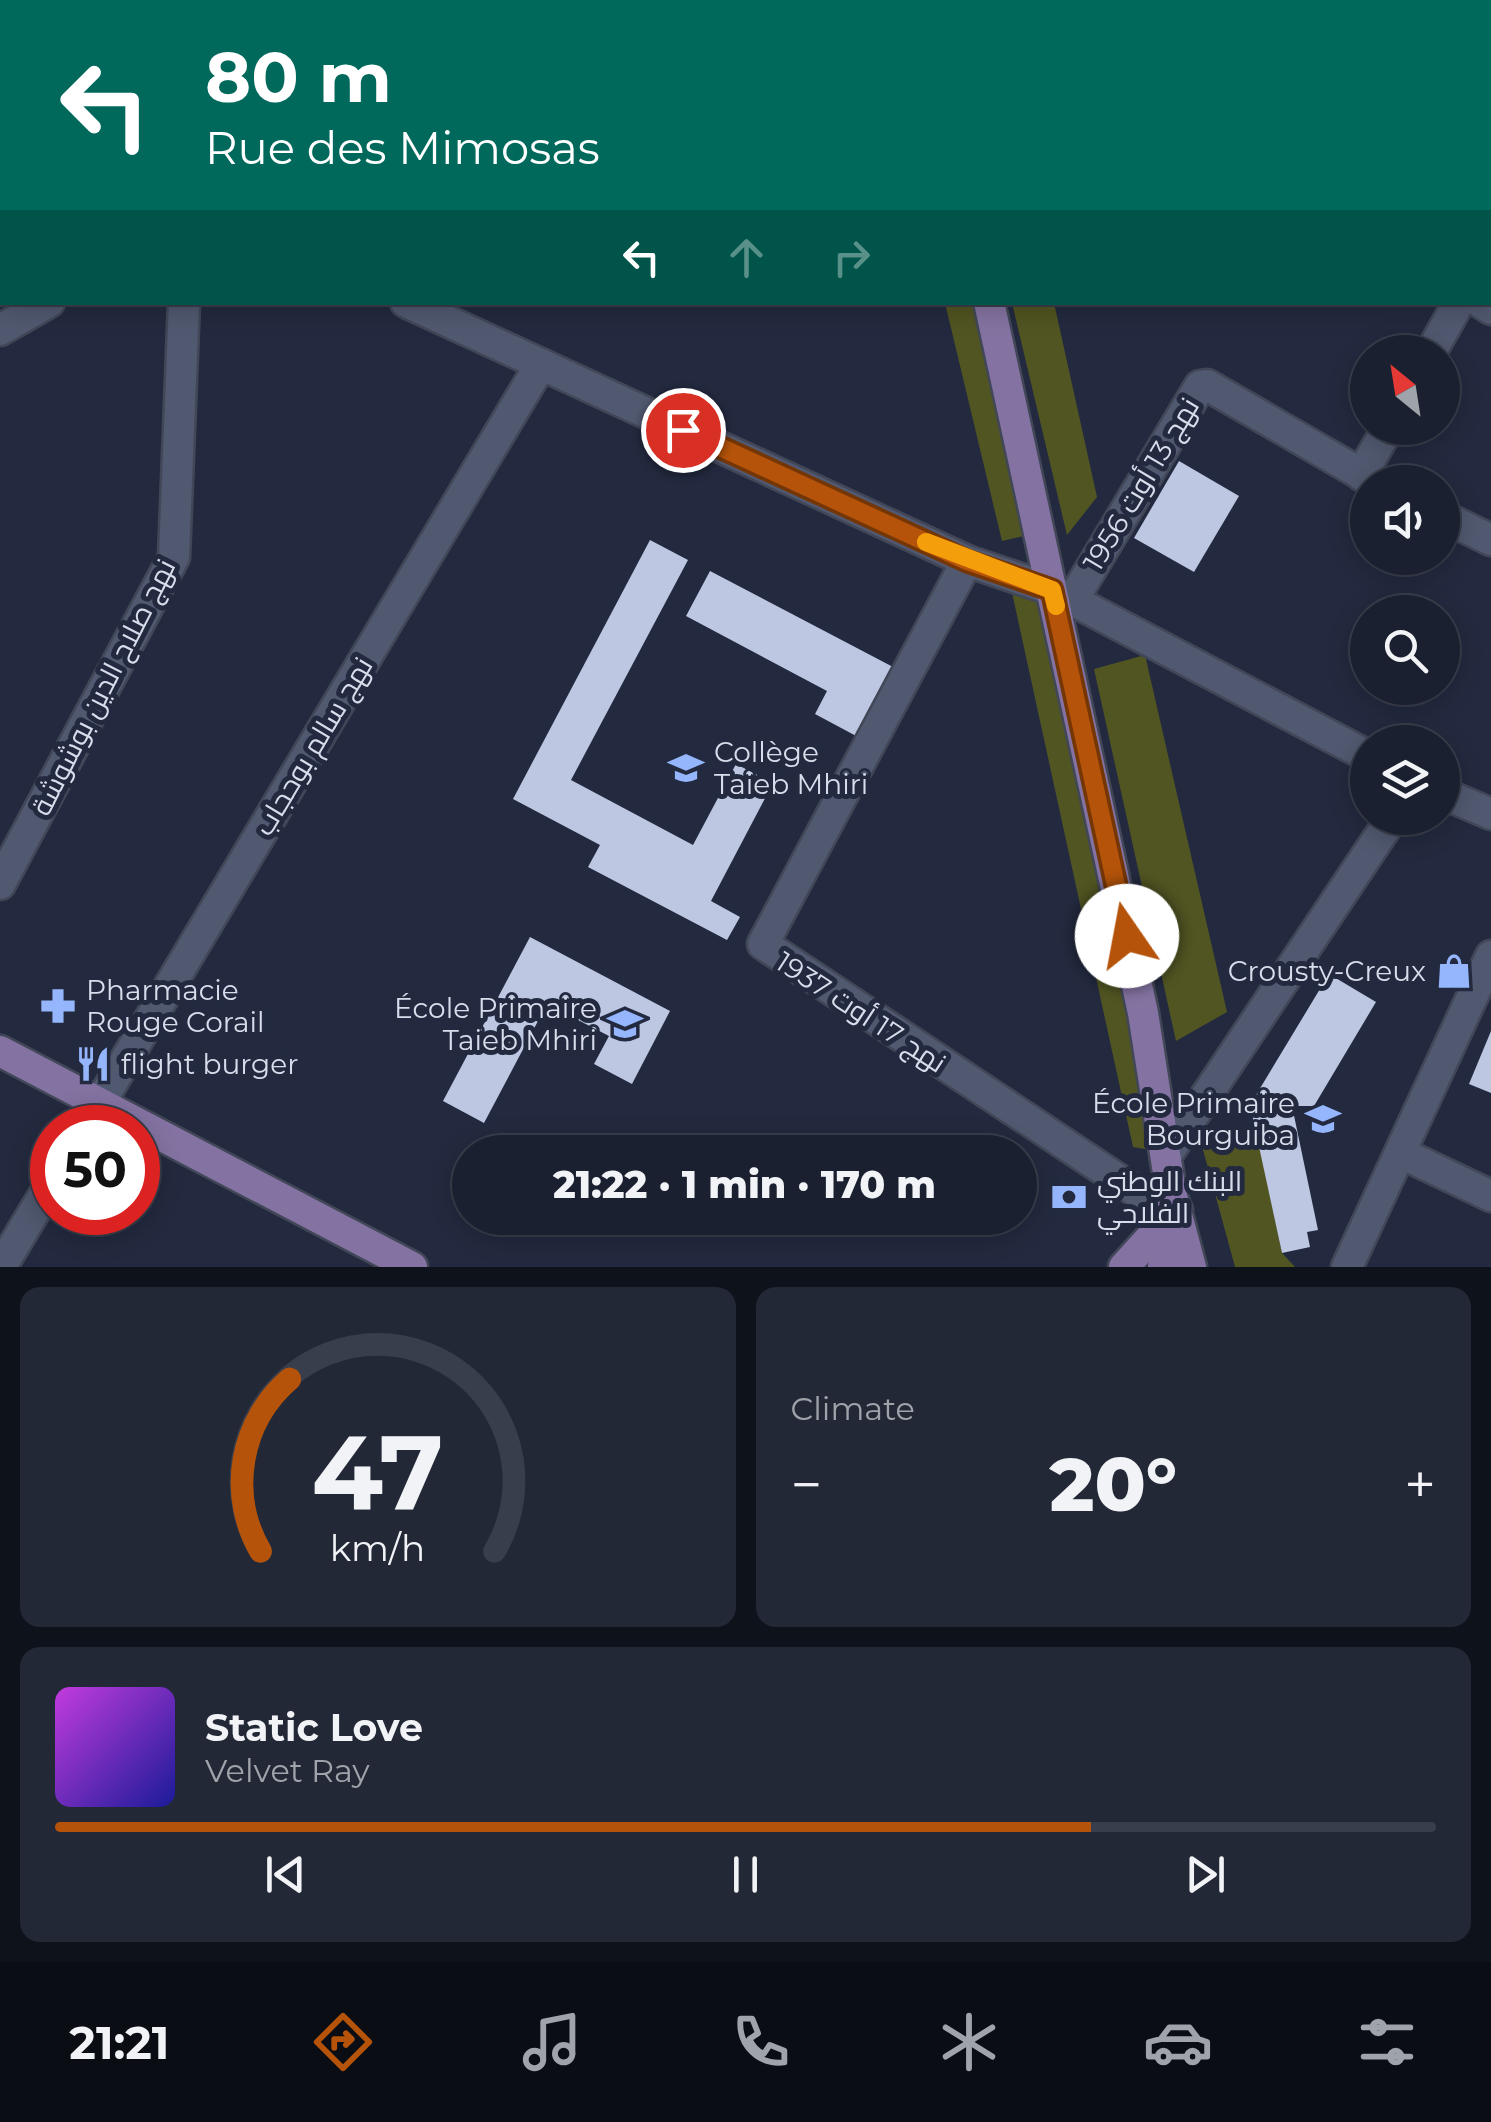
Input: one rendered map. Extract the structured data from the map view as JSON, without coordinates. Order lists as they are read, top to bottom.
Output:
{
  "streets": {
    "street": [
      "نهج 13 أوت 1956",
      "نهج صلاح الدين بوشوشة",
      "نهج سالم بوحجاب",
      "نهج 17 أوت 1937"
    ]
  },
  "places": {
    "school or university": ["Collège Taieb Mhiri", "École Primaire Taieb Mhiri", "École Primaire Bourguiba"],
    "shop": ["Crousty-Creux"],
    "pharmacy": ["Pharmacie Rouge Corail"],
    "restaurant": ["flight burger"],
    "bank": ["البنك الوطني الفلاحي"]
  },
  "north": "top left",
  "page": {
    "turn": ["80 m", "Rue des Mimosas"],
    "limit": "50",
    "trip": "21:22 · 1 min · 170 m",
    "tile": "Climate",
    "heat": ["−", "20°", "+"],
    "song": ["Static Love", "Velvet Ray"],
    "tabs": "21:21",
    "gauge": ["47", "km/h"]
  }
}
